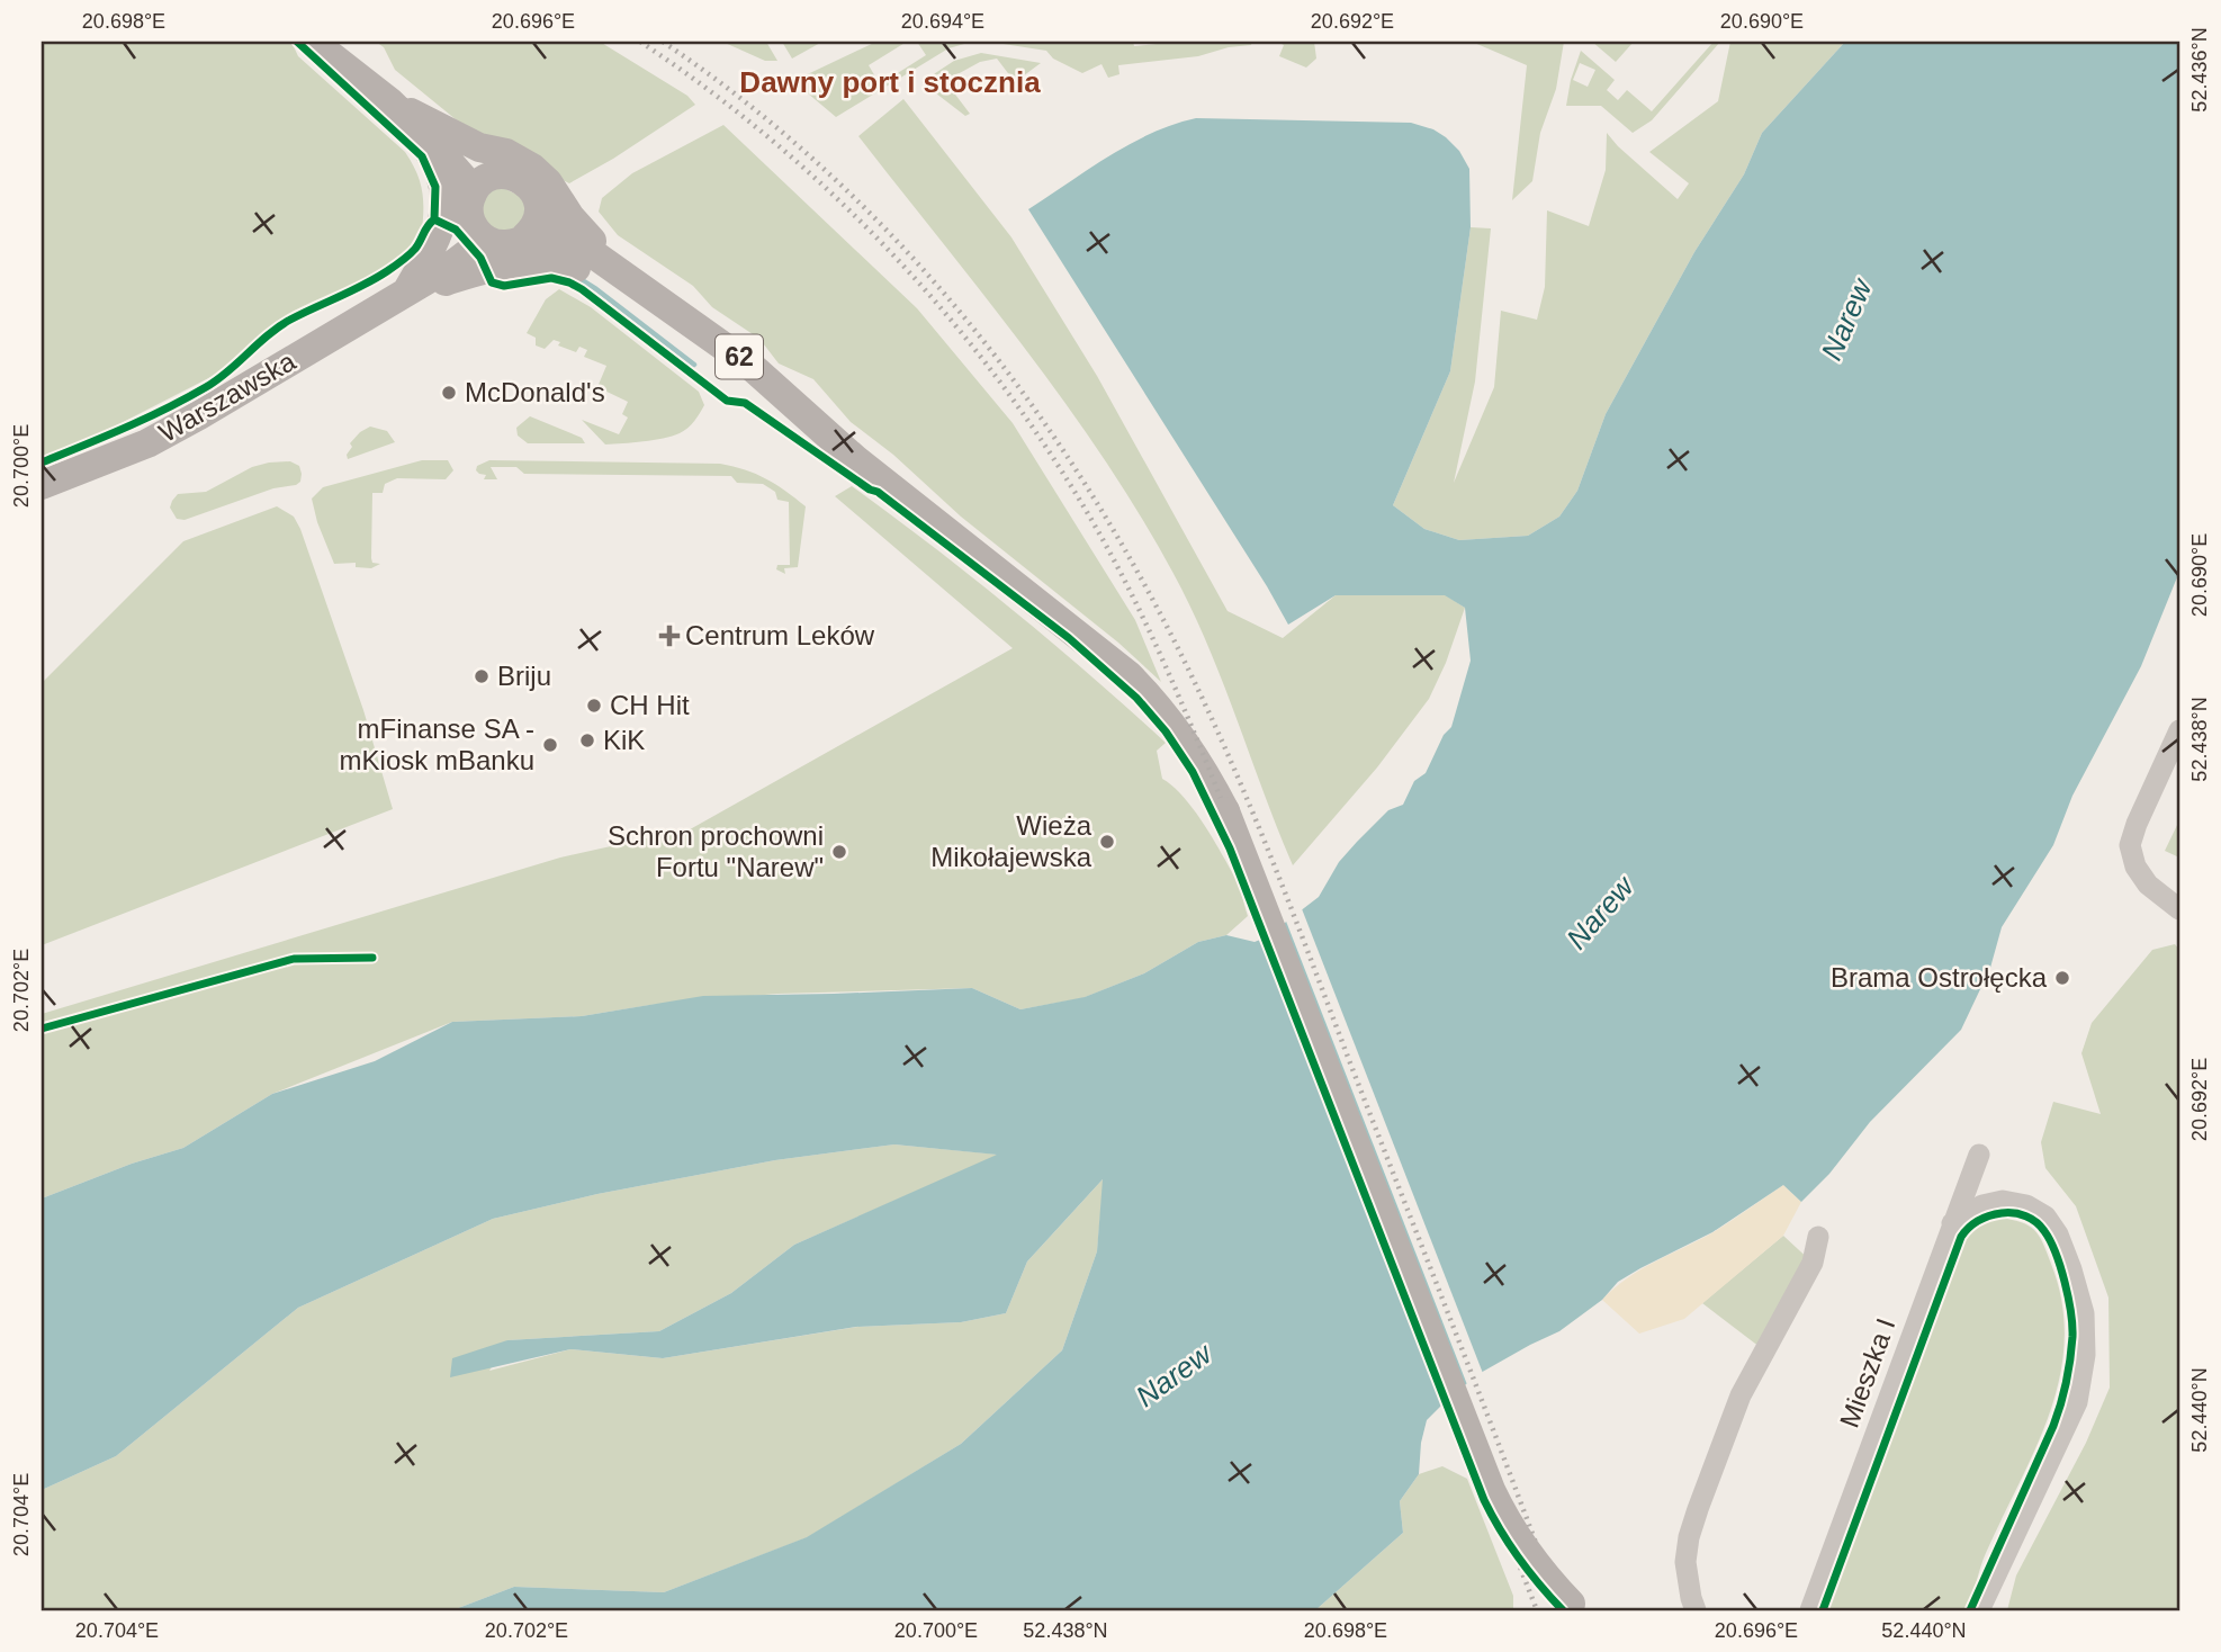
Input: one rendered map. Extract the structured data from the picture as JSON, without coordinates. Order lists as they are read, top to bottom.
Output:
{
  "streets": {
    "main road": ["62", "Warszawska"],
    "street": ["Mieszka I"]
  },
  "crossings": [
    ["62", "Warszawska"]
  ],
  "districts": ["Dawny port i stocznia"],
  "water": ["Narew"],
  "places": {
    "other": [
      "McDonald's",
      "Briju",
      "CH Hit",
      "KiK",
      "mFinanse SA - mKiosk mBanku",
      "Wieża Mikołajewska",
      "Schron prochowni Fortu \"Narew\"",
      "Brama Ostrołęcka"
    ],
    "health": ["Centrum Leków"]
  },
  "coordinates": [
    "20.698°E",
    "20.696°E",
    "20.694°E",
    "20.692°E",
    "20.690°E",
    "52.436°N",
    "20.700°E",
    "52.438°N",
    "20.702°E",
    "52.440°N",
    "20.704°E"
  ]
}
